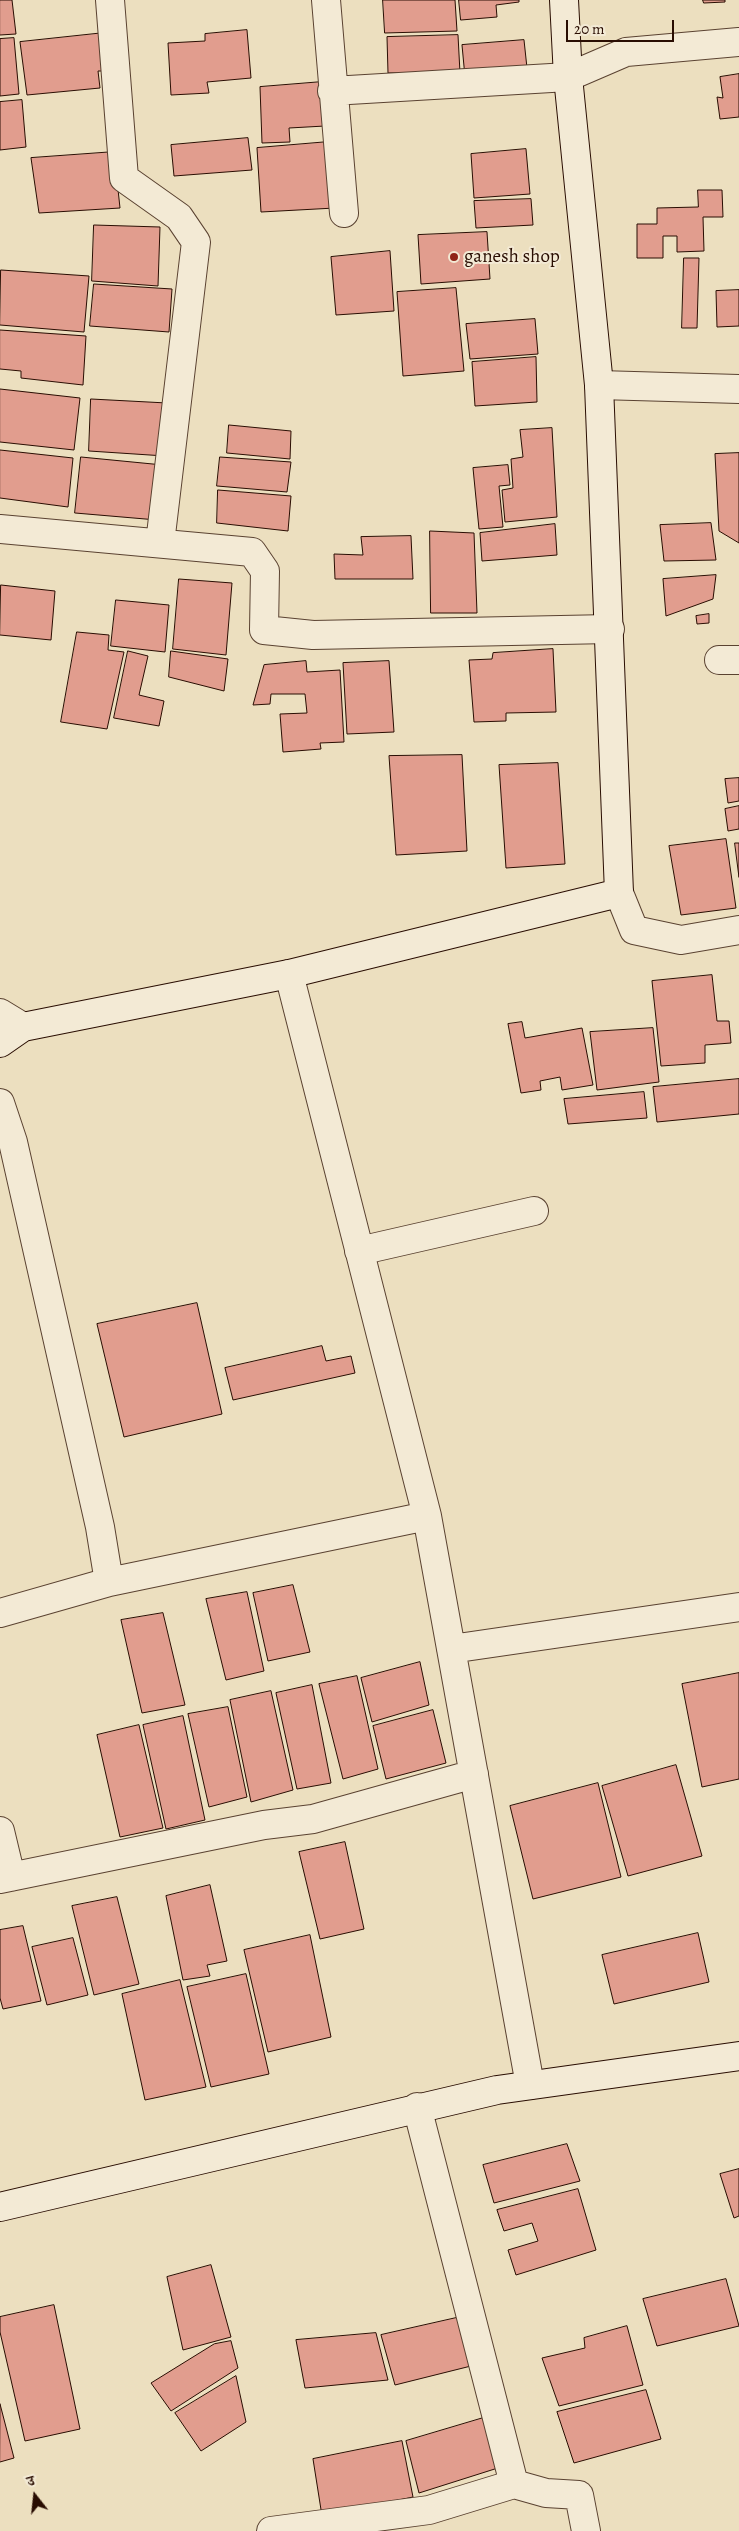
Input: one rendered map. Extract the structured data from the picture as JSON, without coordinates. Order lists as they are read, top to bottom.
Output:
{
  "places": ["ganesh shop"],
  "scale_bar": "20 m",
  "north": "top"
}
